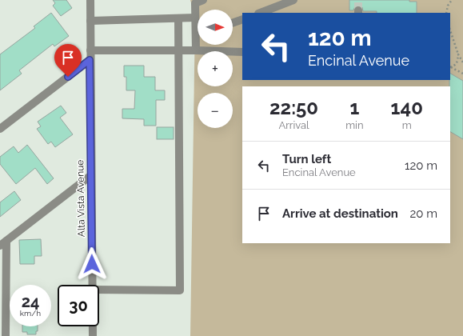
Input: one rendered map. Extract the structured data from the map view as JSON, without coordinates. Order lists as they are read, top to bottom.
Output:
{
  "streets": {
    "street": ["Alta Vista Avenue"]
  },
  "north": "right",
  "page": {
    "map_buttons": ["+", "−"],
    "turn": ["120 m", "Encinal Avenue"],
    "eta": [
      "22:50",
      "Arrival",
      "1",
      "min",
      "140",
      "m"
    ],
    "list": [
      {
        "name": "Turn left",
        "note": "Encinal Avenue",
        "value": "120 m"
      },
      {
        "name": "Arrive at destination",
        "value": "20 m"
      }
    ],
    "speed": "24 km/h",
    "limit": "30"
  }
}
